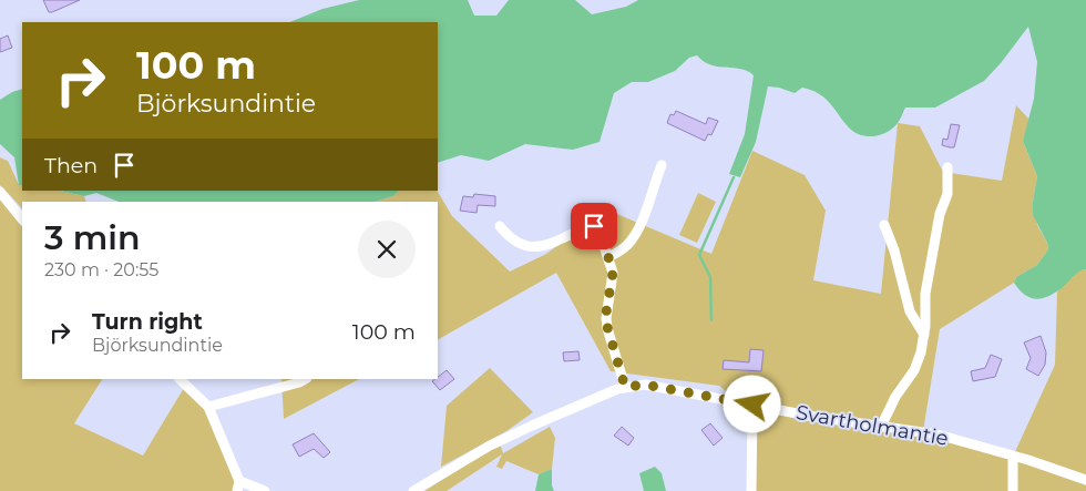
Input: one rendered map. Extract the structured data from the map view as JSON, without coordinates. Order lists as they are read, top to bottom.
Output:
{
  "streets": {
    "street": ["Svartholmantie"]
  },
  "page": {
    "turn": ["100 m", "Björksundintie"],
    "then": "Then",
    "heading": ["3 min", "230 m · 20:55"],
    "list": [
      {
        "name": "Turn right",
        "note": "Björksundintie",
        "value": "100 m"
      }
    ]
  }
}
